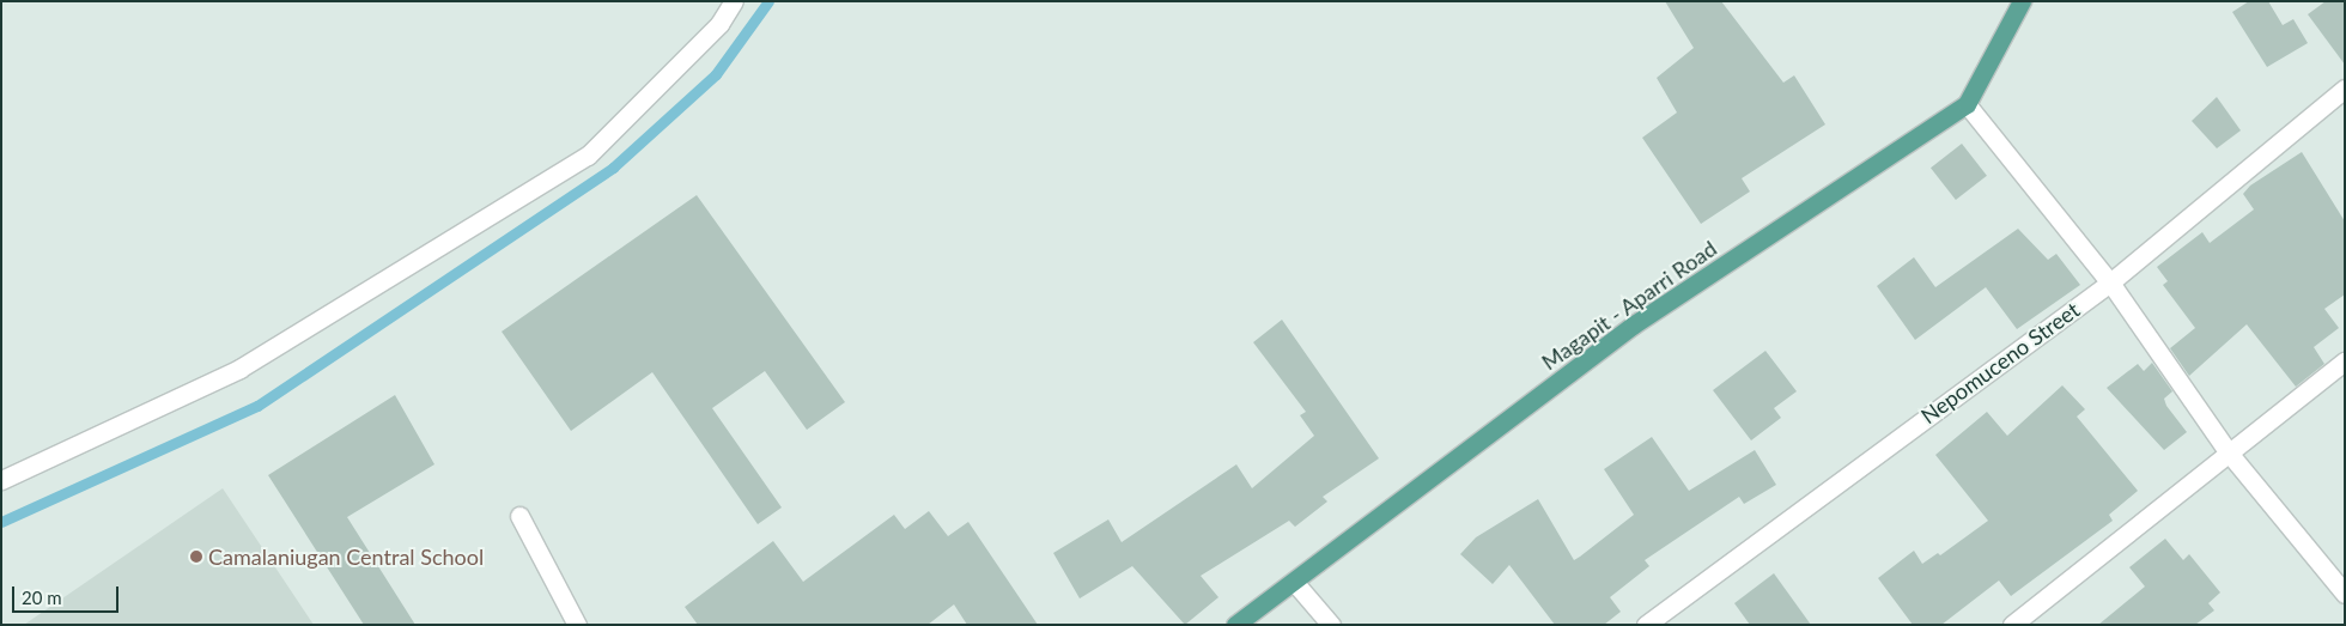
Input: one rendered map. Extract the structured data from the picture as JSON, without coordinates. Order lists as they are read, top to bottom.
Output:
{
  "streets": {
    "main road": ["Magapit - Aparri Road"],
    "street": ["Nepomuceno Street"]
  },
  "places": ["Camalaniugan Central School"],
  "scale_bar": "20 m"
}
